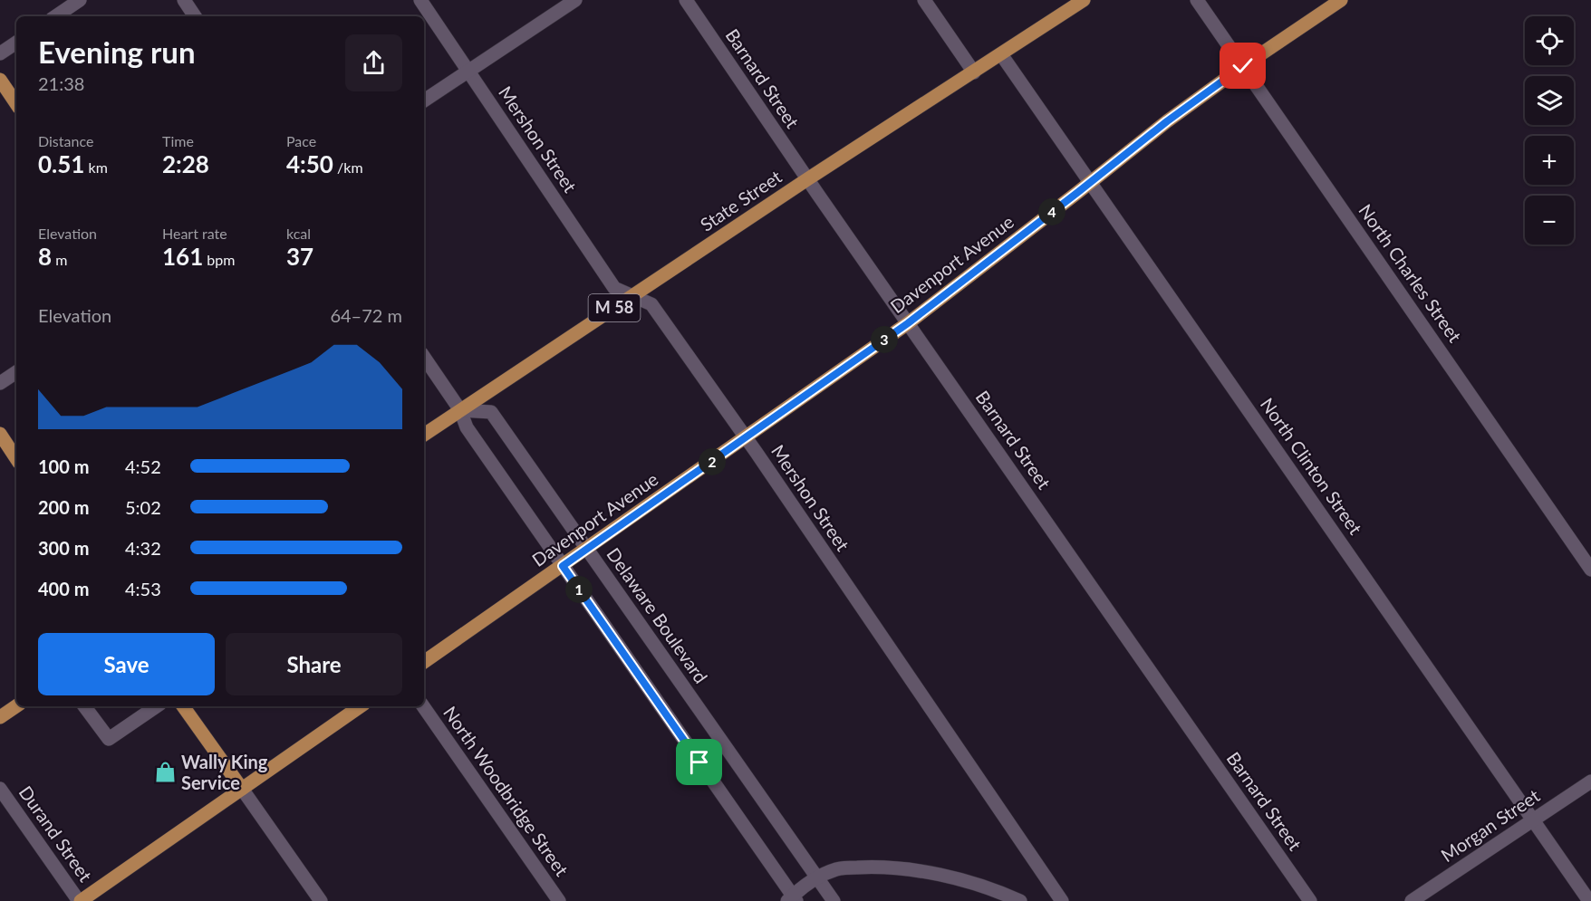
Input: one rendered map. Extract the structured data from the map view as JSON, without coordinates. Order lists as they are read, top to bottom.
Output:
{
  "streets": {
    "main road": ["State Street", "Davenport Avenue", "M 58"],
    "street": [
      "Barnard Street",
      "Mershon Street",
      "North Charles Street",
      "North Clinton Street",
      "Delaware Boulevard",
      "North Woodbridge Street",
      "Morgan Street",
      "Durand Street"
    ]
  },
  "crossings": [
    ["Barnard Street", "State Street"],
    ["Barnard Street", "Davenport Avenue"],
    ["Mershon Street", "State Street"],
    ["Mershon Street", "Davenport Avenue"],
    ["State Street", "North Clinton Street"],
    ["State Street", "Delaware Boulevard"],
    ["Davenport Avenue", "North Charles Street"],
    ["Davenport Avenue", "North Clinton Street"],
    ["Davenport Avenue", "Delaware Boulevard"],
    ["North Clinton Street", "Morgan Street"]
  ],
  "places": {
    "shop": ["Wally King Service"]
  },
  "page": {
    "map_buttons": ["+", "−"],
    "heading": ["Evening run", "21:38"],
    "stats": [
      ["Distance", "0.51 km"],
      ["Time", "2:28"],
      ["Pace", "4:50 /km"],
      ["Elevation", "8 m"],
      ["Heart rate", "161 bpm"],
      ["kcal", "37"]
    ],
    "pins": [
      "4",
      "3",
      "2",
      "1"
    ],
    "chart": ["Elevation", "64–72 m"],
    "list": [
      {
        "name": "100 m",
        "note": "4:52"
      },
      {
        "name": "200 m",
        "note": "5:02"
      },
      {
        "name": "300 m",
        "note": "4:32"
      },
      {
        "name": "400 m",
        "note": "4:53"
      }
    ],
    "buttons": ["Save", "Share"]
  }
}
